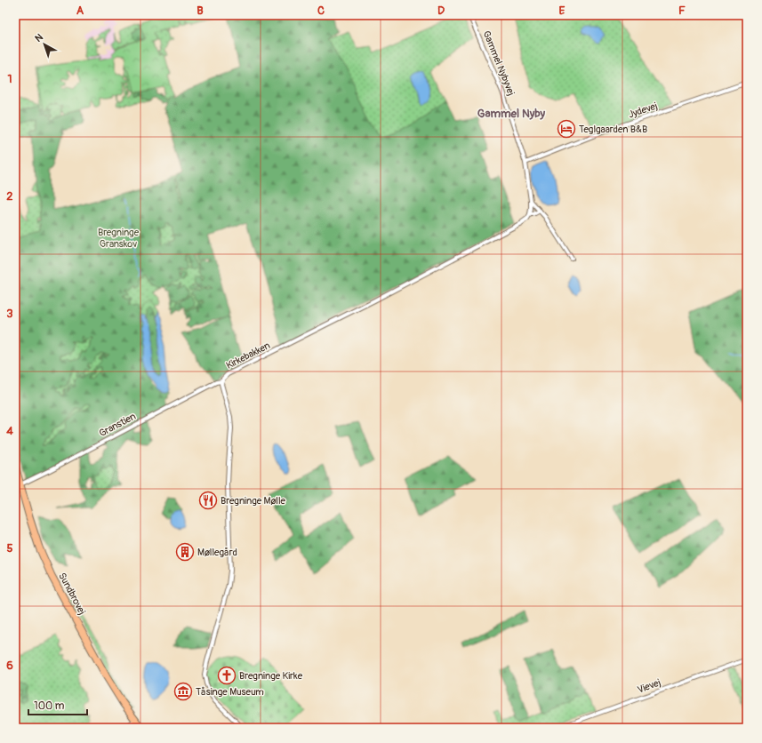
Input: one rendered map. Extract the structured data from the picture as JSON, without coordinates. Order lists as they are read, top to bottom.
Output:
{
  "streets": {
    "main road": ["Sundbrovej"],
    "street": [
      "Gammel Nybyvej",
      "Jydevej",
      "Kirkebakken",
      "Granstien",
      "Vievej"
    ]
  },
  "crossings": [
    ["Gammel Nybyvej", "Jydevej"],
    ["Gammel Nybyvej", "Kirkebakken"],
    ["Kirkebakken", "Granstien"],
    ["Granstien", "Sundbrovej"]
  ],
  "districts": ["Gammel Nyby"],
  "parks": ["Bregninge Granskov"],
  "places": {
    "hotel": ["Teglgaarden B&B"],
    "restaurant": ["Bregninge Mølle"],
    "building": ["Møllegård"],
    "church": ["Bregninge Kirke"],
    "museum": ["Tåsinge Museum"]
  },
  "scale_bar": "100 m",
  "north": "top left",
  "grid": {
    "columns": [
      "A",
      "B",
      "C",
      "D",
      "E",
      "F"
    ],
    "rows": [
      "1",
      "2",
      "3",
      "4",
      "5",
      "6"
    ]
  }
}
